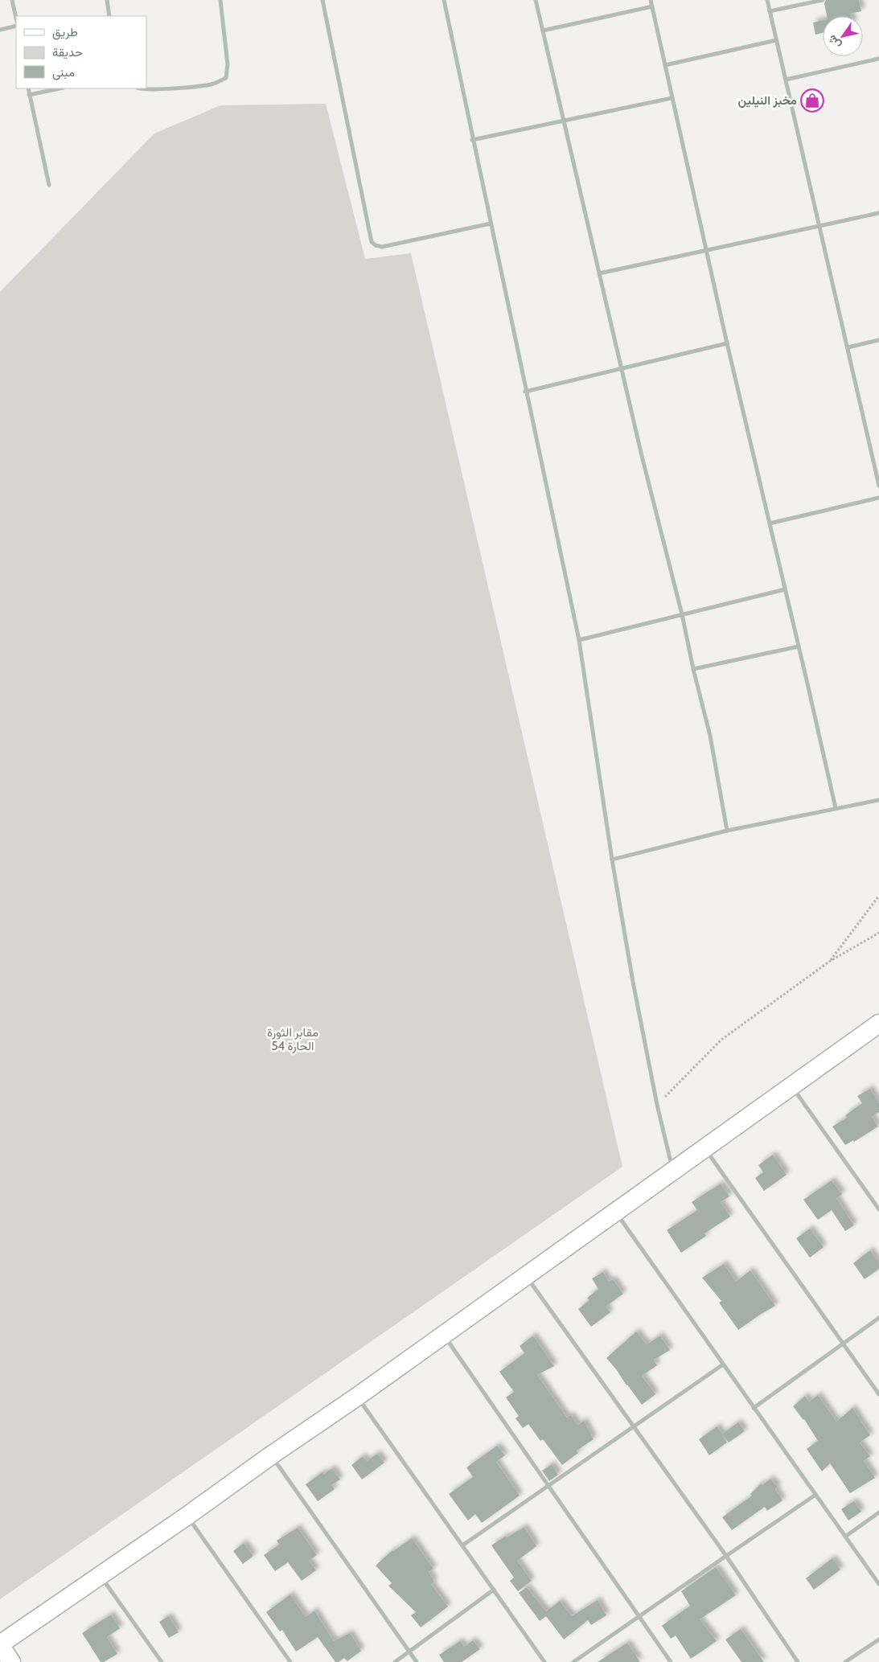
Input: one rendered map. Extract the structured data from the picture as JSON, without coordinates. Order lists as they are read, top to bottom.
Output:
{
  "parks": ["مقابر الثورة الحارة 54"],
  "places": {
    "shop": ["مخبز النيلين"]
  },
  "legend": ["طريق", "حديقة", "مبنى"],
  "north": "bottom left"
}
